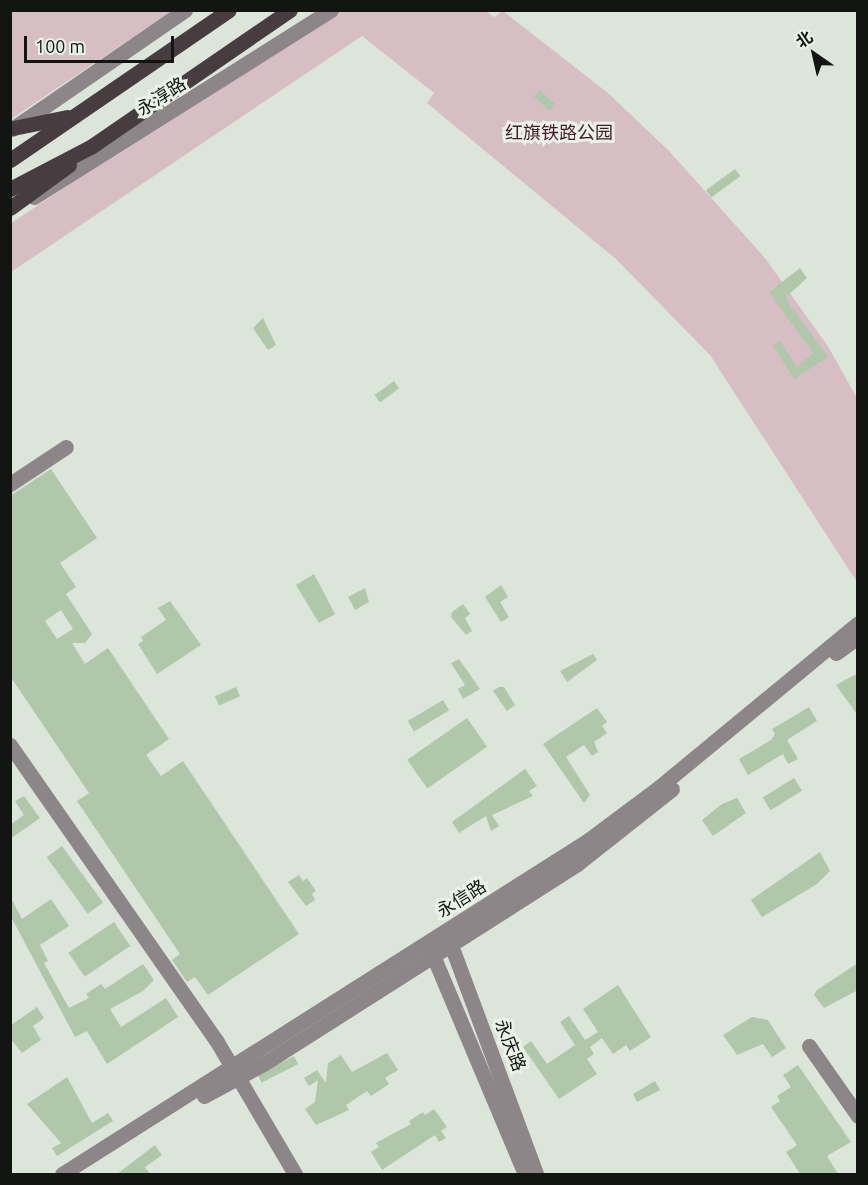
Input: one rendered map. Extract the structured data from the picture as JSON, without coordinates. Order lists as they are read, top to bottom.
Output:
{
  "streets": {
    "main road": ["永淳路"],
    "street": ["永信路", "永庆路"]
  },
  "crossings": [
    ["永信路", "永庆路"]
  ],
  "parks": ["红旗铁路公园"],
  "scale_bar": "100 m",
  "north": "top left"
}
